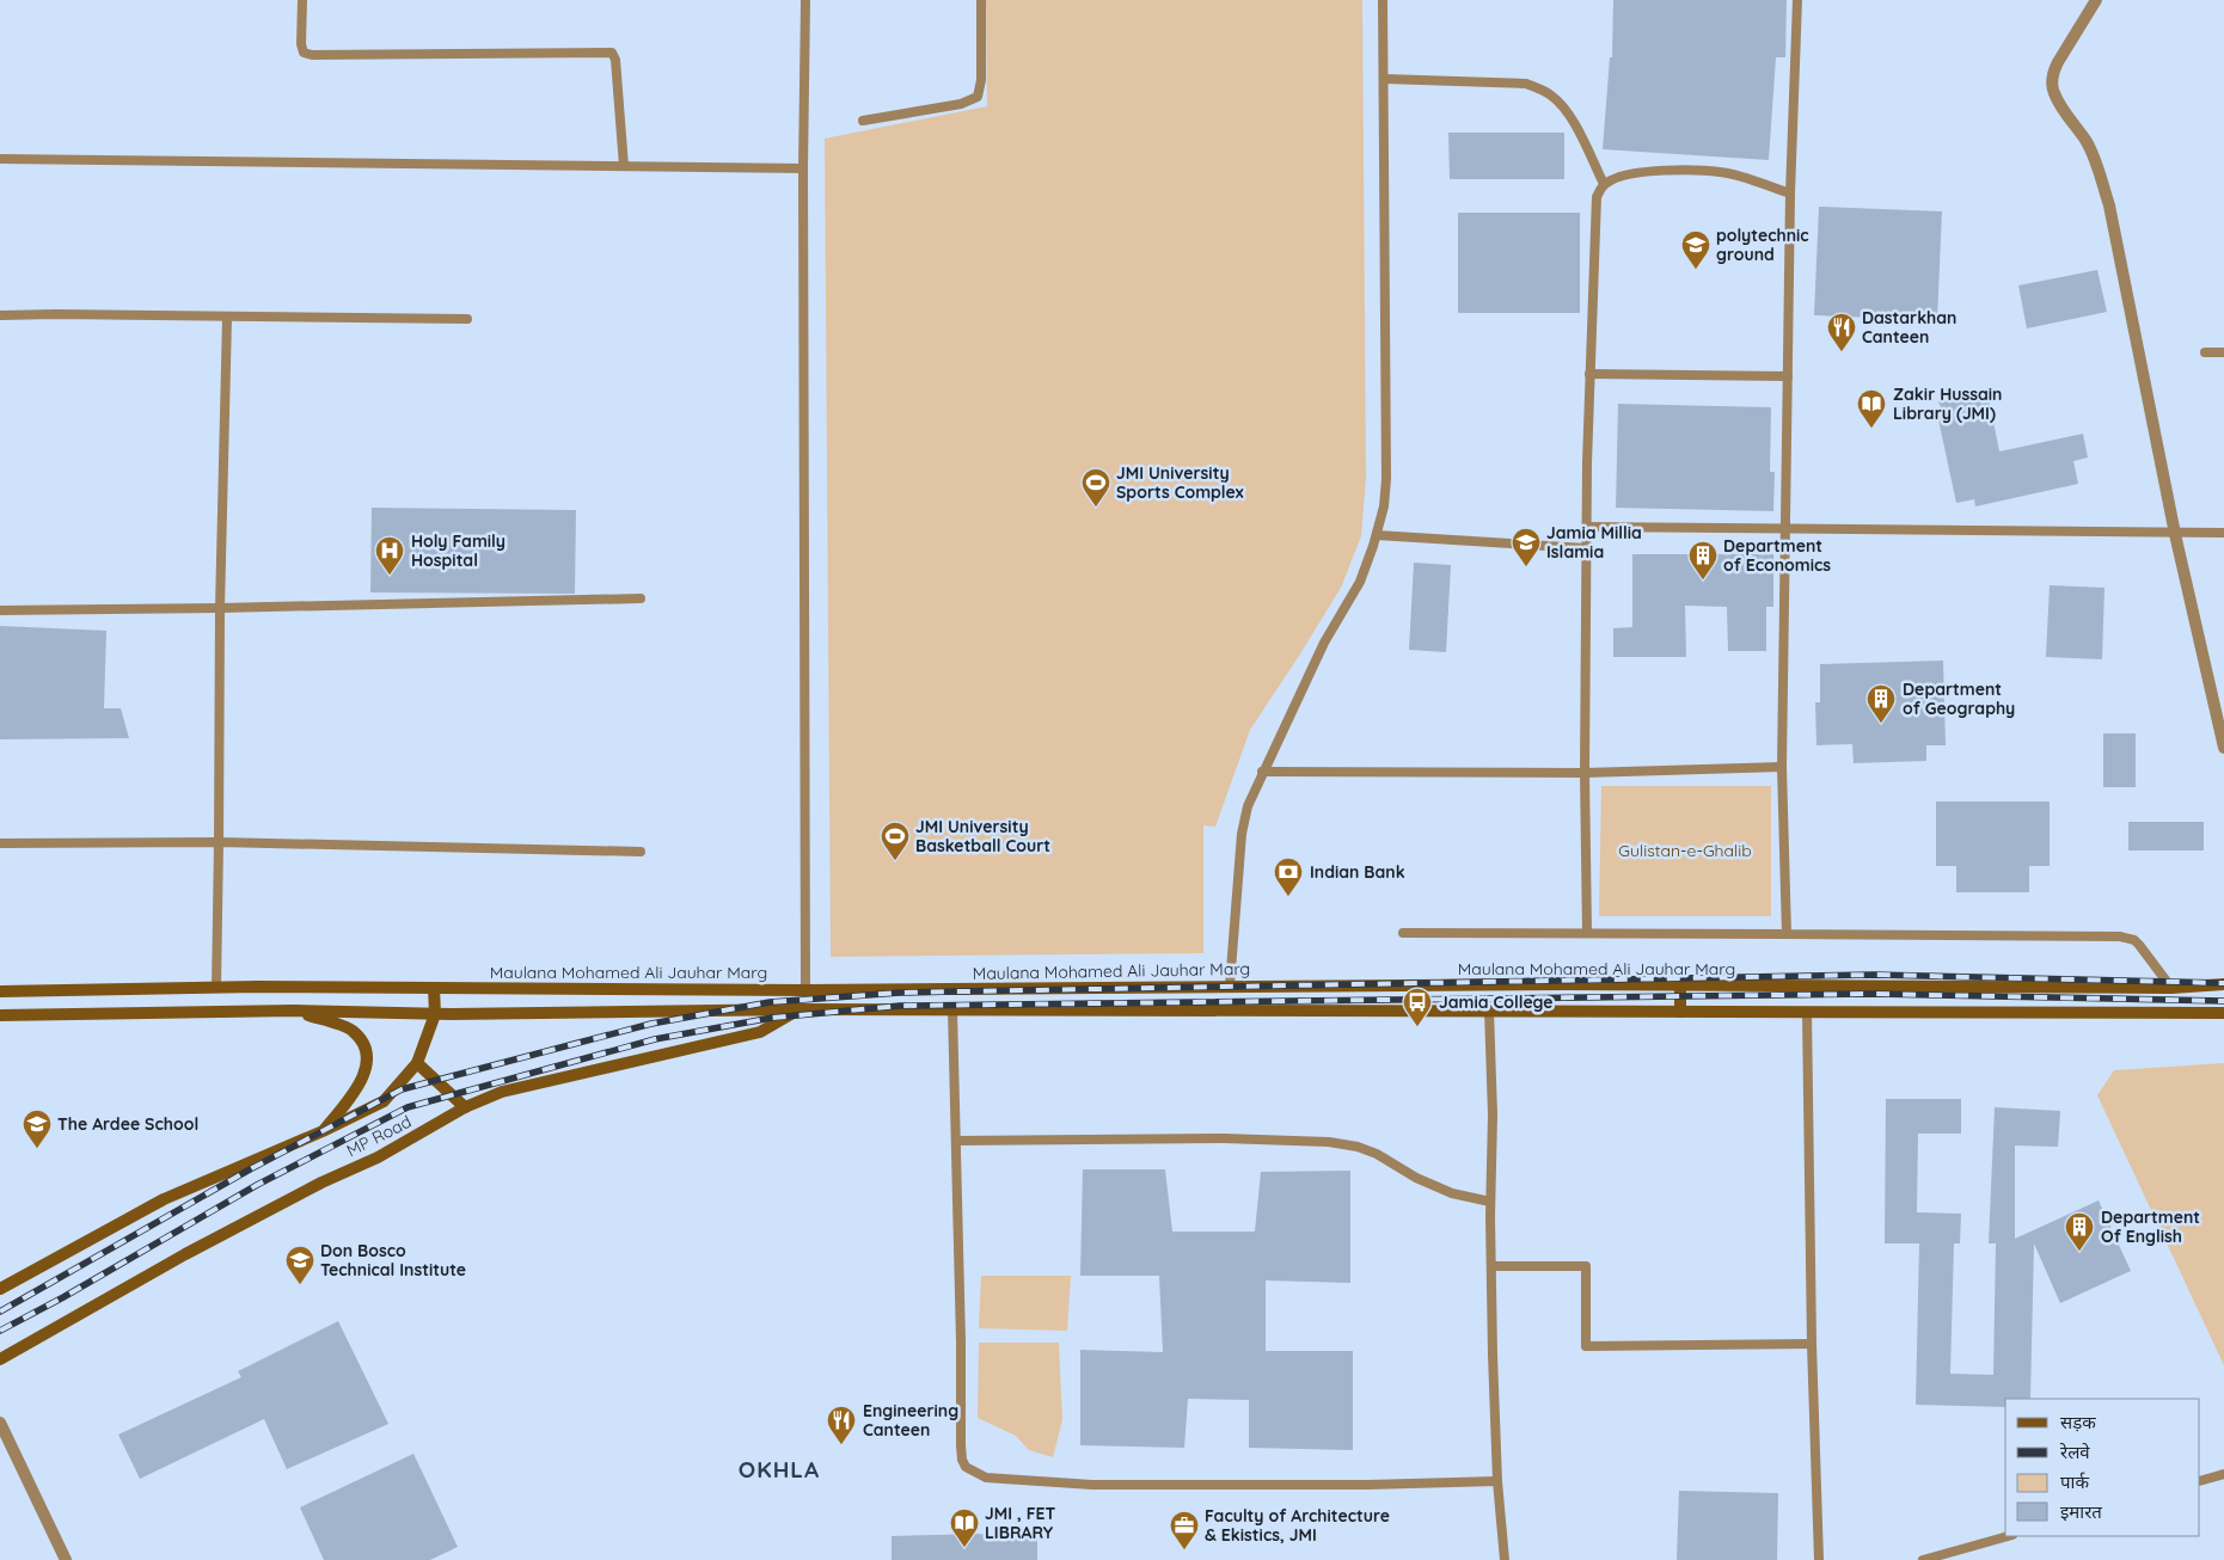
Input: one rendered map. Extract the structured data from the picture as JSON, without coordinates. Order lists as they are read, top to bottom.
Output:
{
  "streets": {
    "main road": ["Maulana Mohamed Ali Jauhar Marg", "MP Road"]
  },
  "districts": ["OKHLA"],
  "parks": ["Gulistan-e-Ghalib"],
  "places": {
    "school or university": [
      "polytechnic ground",
      "Jamia Millia Islamia",
      "The Ardee School",
      "Don Bosco Technical Institute"
    ],
    "restaurant": ["Dastarkhan Canteen", "Engineering Canteen"],
    "library": ["Zakir Hussain Library (JMI)", "JMI , FET LIBRARY"],
    "sports": ["JMI University Sports Complex", "JMI University Basketball Court"],
    "hospital": ["Holy Family Hospital"],
    "building": ["Department of Economics", "Department of Geography", "Department Of English"],
    "bank": ["Indian Bank"],
    "bus stop": ["Jamia College"],
    "office": ["Faculty of Architecture & Ekistics, JMI"]
  },
  "legend": [
    "सड़क",
    "रेलवे",
    "पार्क",
    "इमारत"
  ]
}
